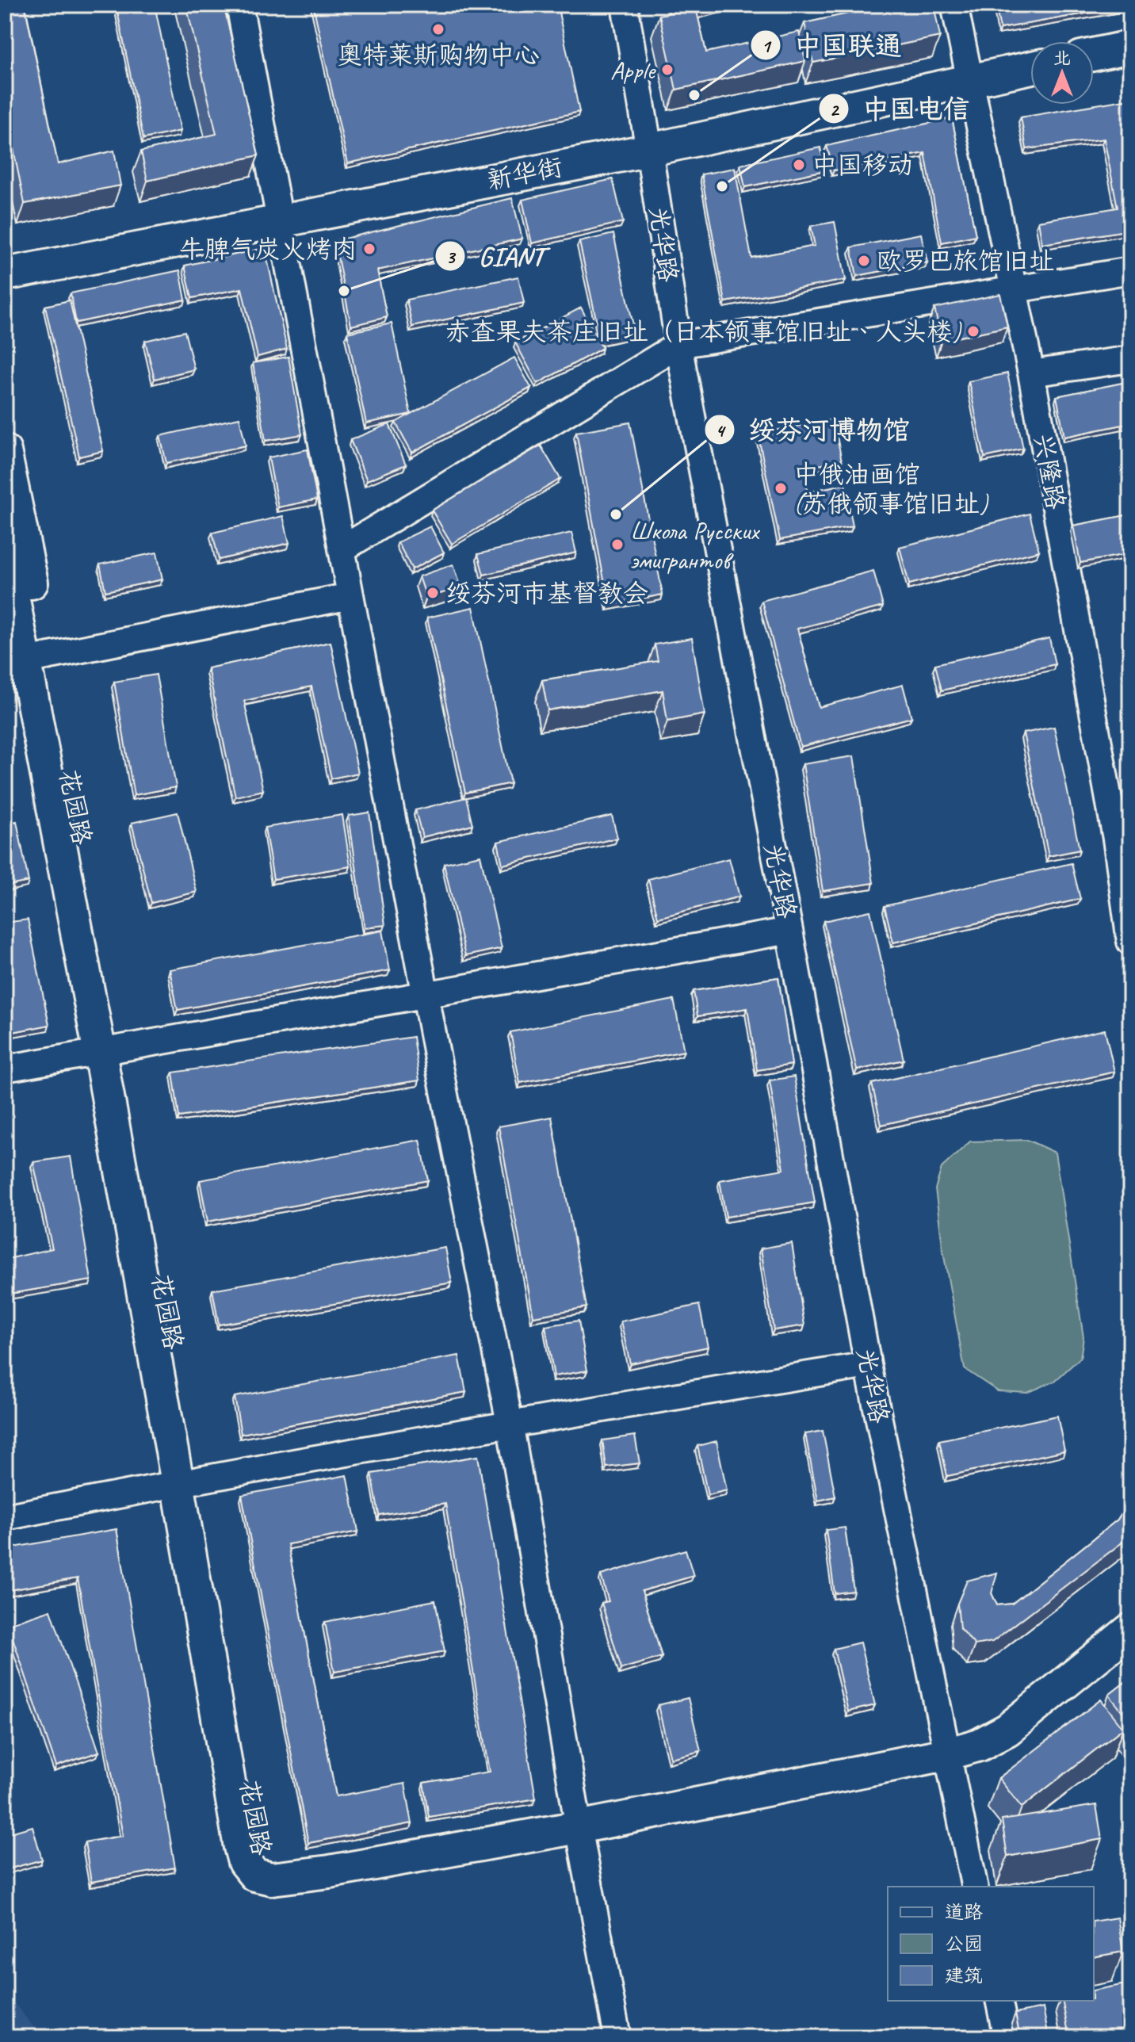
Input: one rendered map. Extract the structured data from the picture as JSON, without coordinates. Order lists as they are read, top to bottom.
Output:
{
  "streets": {
    "main road": ["新华街", "花园路"],
    "street": ["光华路", "兴隆路"]
  },
  "crossings": [
    ["新华街", "光华路"],
    ["新华街", "兴隆路"]
  ],
  "places": [
    "奥特莱斯购物中心",
    "Apple",
    "中国联通",
    "中国移动",
    "中国电信",
    "牛脾气炭火烤肉",
    "欧罗巴旅馆旧址",
    "GIANT",
    "赤查果夫茶庄旧址（日本领事馆旧址、人头楼)",
    "中俄油画馆 (苏俄领事馆旧址)",
    "绥芬河博物馆",
    "Школа Русских эмигрантов",
    "绥芬河市基督教会"
  ],
  "legend": ["道路", "公园", "建筑"],
  "north": "top"
}
